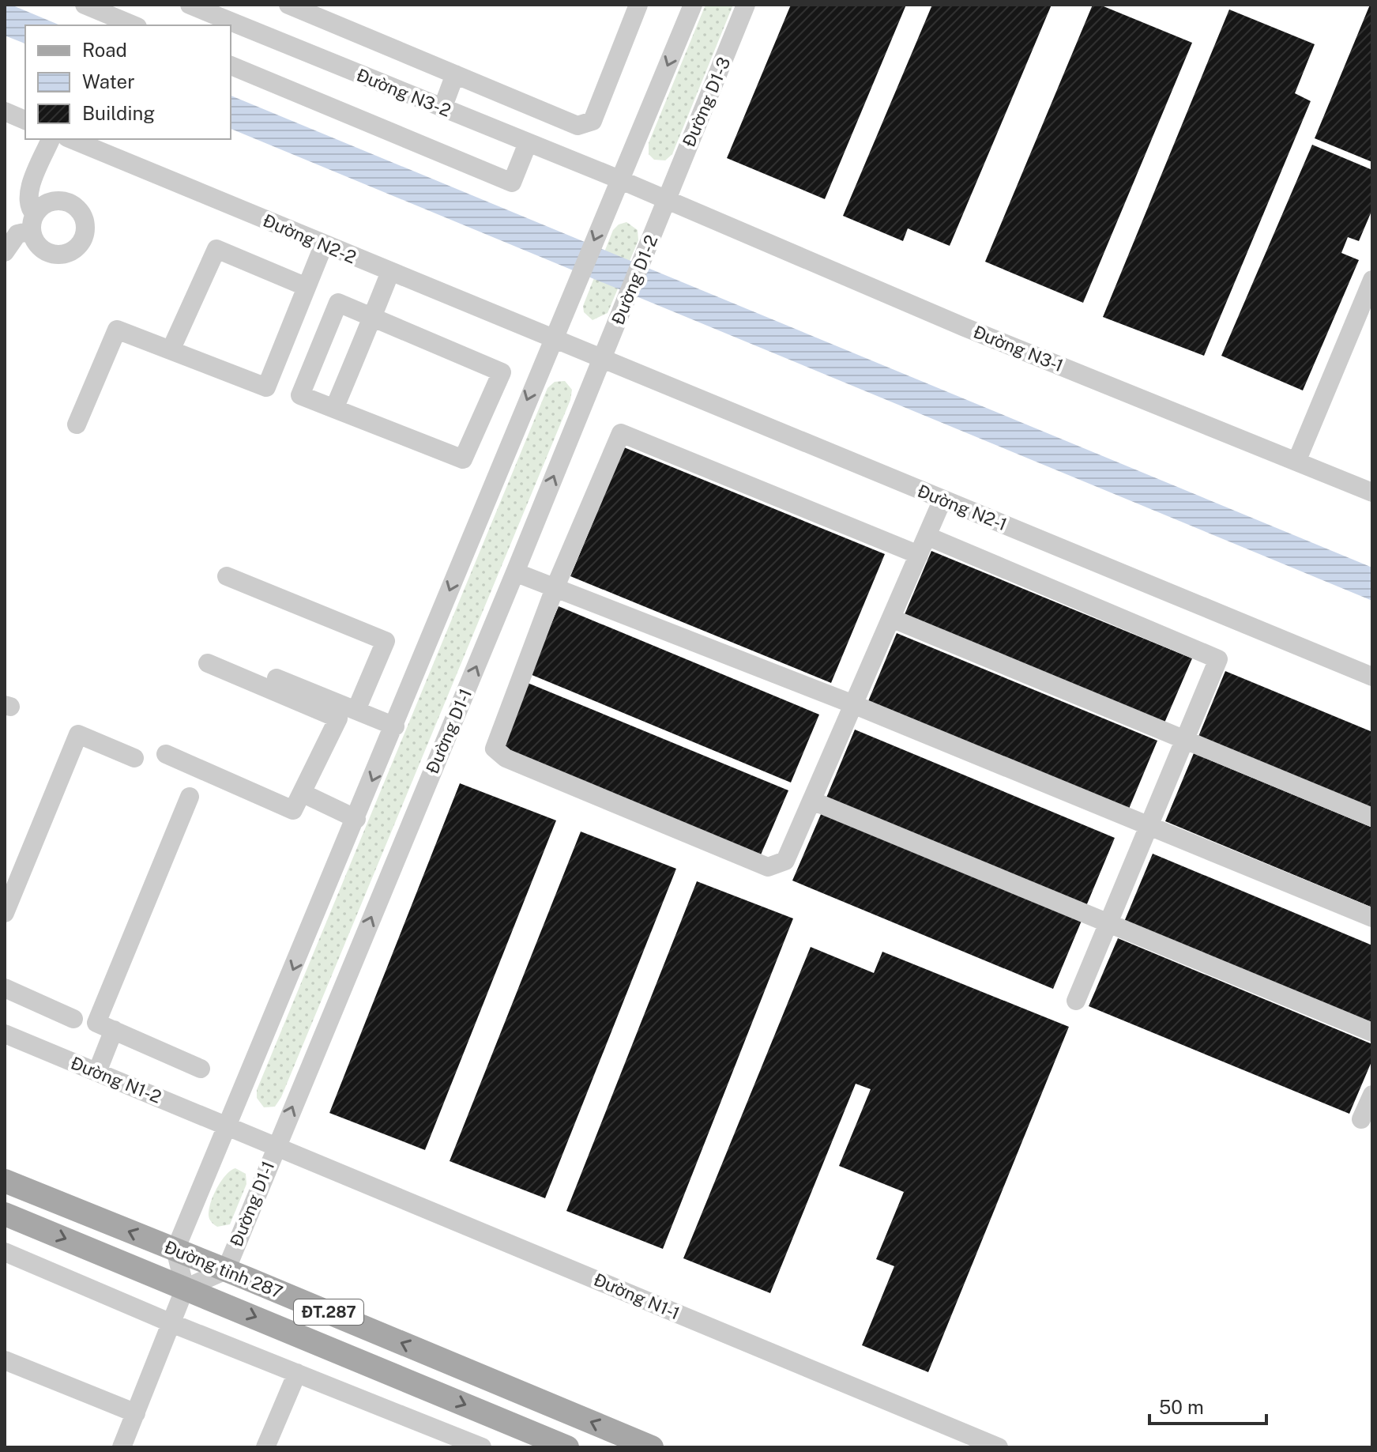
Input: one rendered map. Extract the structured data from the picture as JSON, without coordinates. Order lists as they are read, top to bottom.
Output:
{
  "streets": {
    "main road": ["Đường tỉnh 287", "ĐT.287"],
    "street": [
      "Đường N3-2",
      "Đường D1-3",
      "Đường N2-2",
      "Đường D1-2",
      "Đường N3-1",
      "Đường N2-1",
      "Đường D1-1",
      "Đường N1-2",
      "Đường N1-1"
    ]
  },
  "crossings": [
    ["Đường N3-2", "Đường N3-1"],
    ["Đường D1-3", "Đường D1-2"],
    ["Đường D1-3", "Đường N3-1"],
    ["Đường N2-2", "Đường N2-1"],
    ["Đường D1-2", "Đường N3-1"],
    ["Đường D1-2", "Đường N2-1"],
    ["Đường D1-2", "Đường D1-1"],
    ["Đường N2-1", "Đường D1-1"],
    ["Đường D1-1", "Đường N1-2"],
    ["Đường D1-1", "Đường tỉnh 287"],
    ["Đường D1-1", "Đường N1-1"],
    ["Đường N1-2", "Đường N1-1"]
  ],
  "legend": ["Road", "Water", "Building"],
  "scale_bar": "50 m"
}
